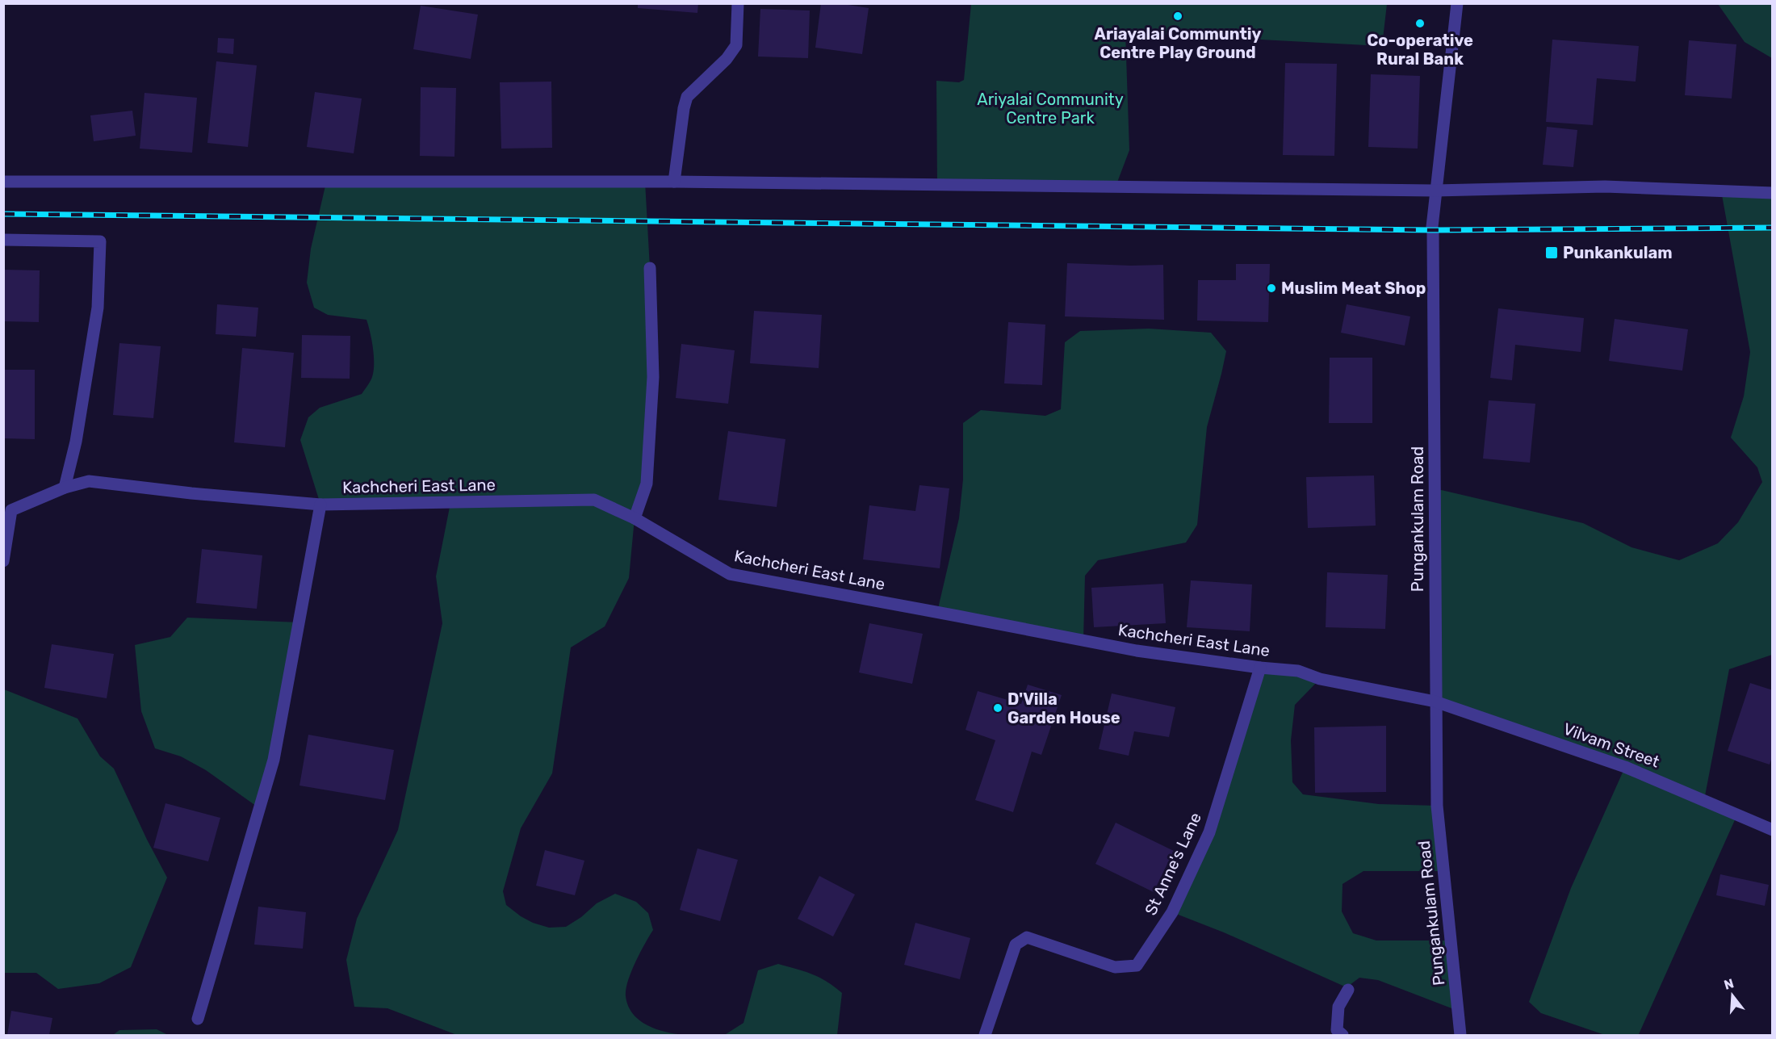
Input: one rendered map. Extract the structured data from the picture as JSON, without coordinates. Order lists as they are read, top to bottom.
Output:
{
  "streets": {
    "street": [
      "Kachcheri East Lane",
      "Pungankulam Road",
      "Vilvam Street",
      "St Anne's Lane"
    ]
  },
  "crossings": [
    ["Kachcheri East Lane", "Pungankulam Road"],
    ["Kachcheri East Lane", "Vilvam Street"],
    ["Kachcheri East Lane", "St Anne's Lane"],
    ["Pungankulam Road", "Vilvam Street"]
  ],
  "parks": ["Ariyalai Community Centre Park"],
  "places": {
    "other": [
      "Ariayalai Communtiy Centre Play Ground",
      "Co-operative Rural Bank",
      "Muslim Meat Shop",
      "D'Villa Garden House"
    ],
    "transit": ["Punkankulam"]
  },
  "north": "top"
}
